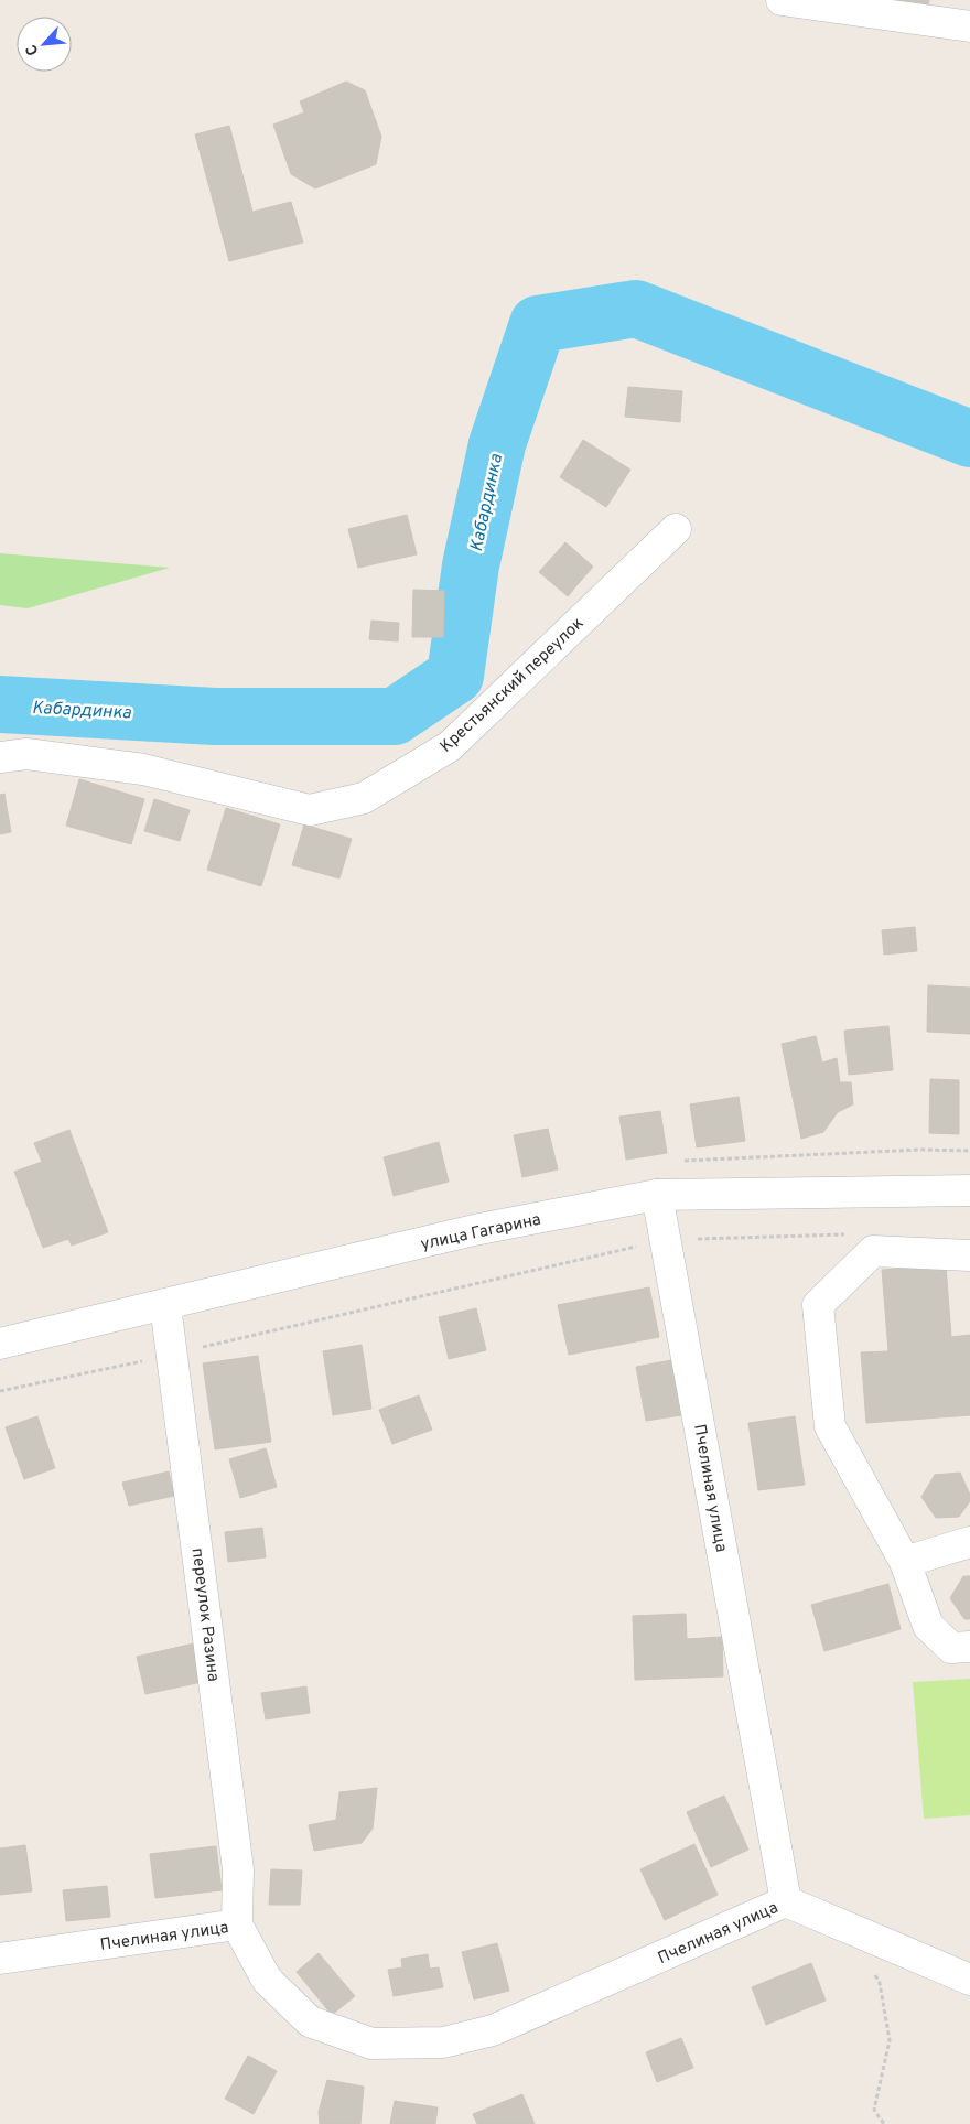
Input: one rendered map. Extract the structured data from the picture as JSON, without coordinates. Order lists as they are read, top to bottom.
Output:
{
  "streets": {
    "street": [
      "Крестьянский переулок",
      "улица Гагарина",
      "Пчелиная улица",
      "переулок Разина"
    ]
  },
  "crossings": [
    ["улица Гагарина", "Пчелиная улица"],
    ["улица Гагарина", "переулок Разина"],
    ["Пчелиная улица", "переулок Разина"]
  ],
  "water": ["Кабардинка"],
  "north": "bottom left"
}
